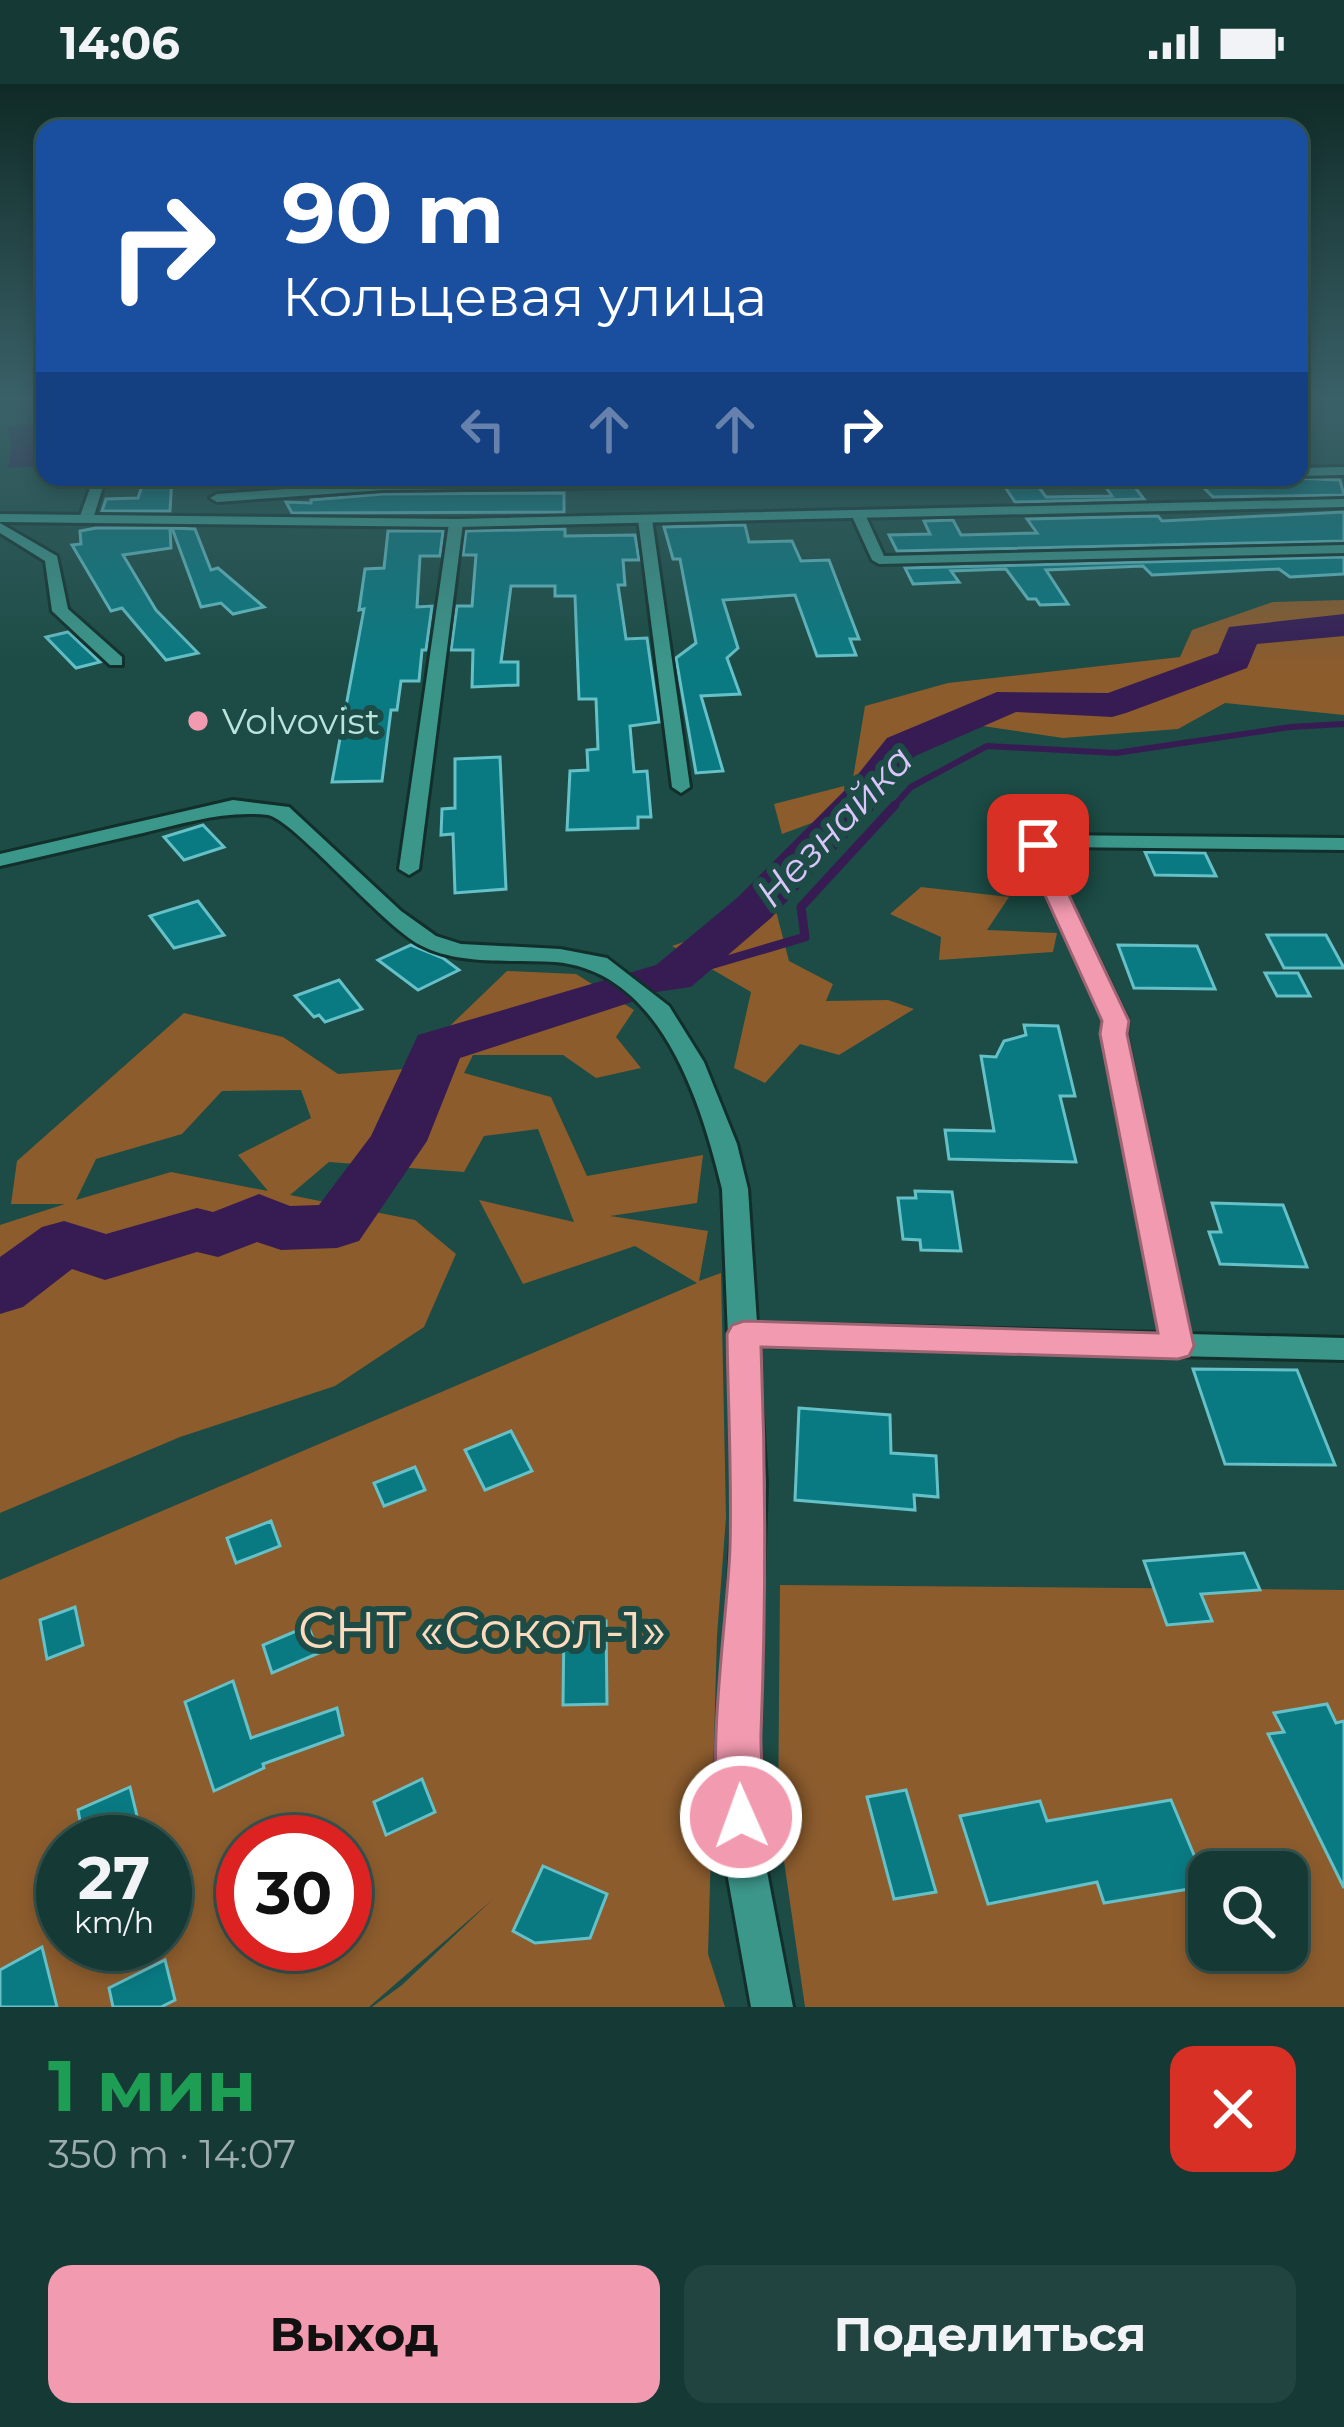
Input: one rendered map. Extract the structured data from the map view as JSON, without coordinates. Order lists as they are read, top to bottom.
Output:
{
  "water": ["Незнайка"],
  "parks": ["СНТ «Сокол-1»"],
  "places": ["Volvovist"],
  "page": {
    "status": "14:06",
    "turn": ["90 m", "Кольцевая улица"],
    "speed": "27 km/h",
    "limit": "30",
    "heading": ["1 мин", "350 m · 14:07"],
    "buttons": ["Выход", "Поделиться"]
  }
}
